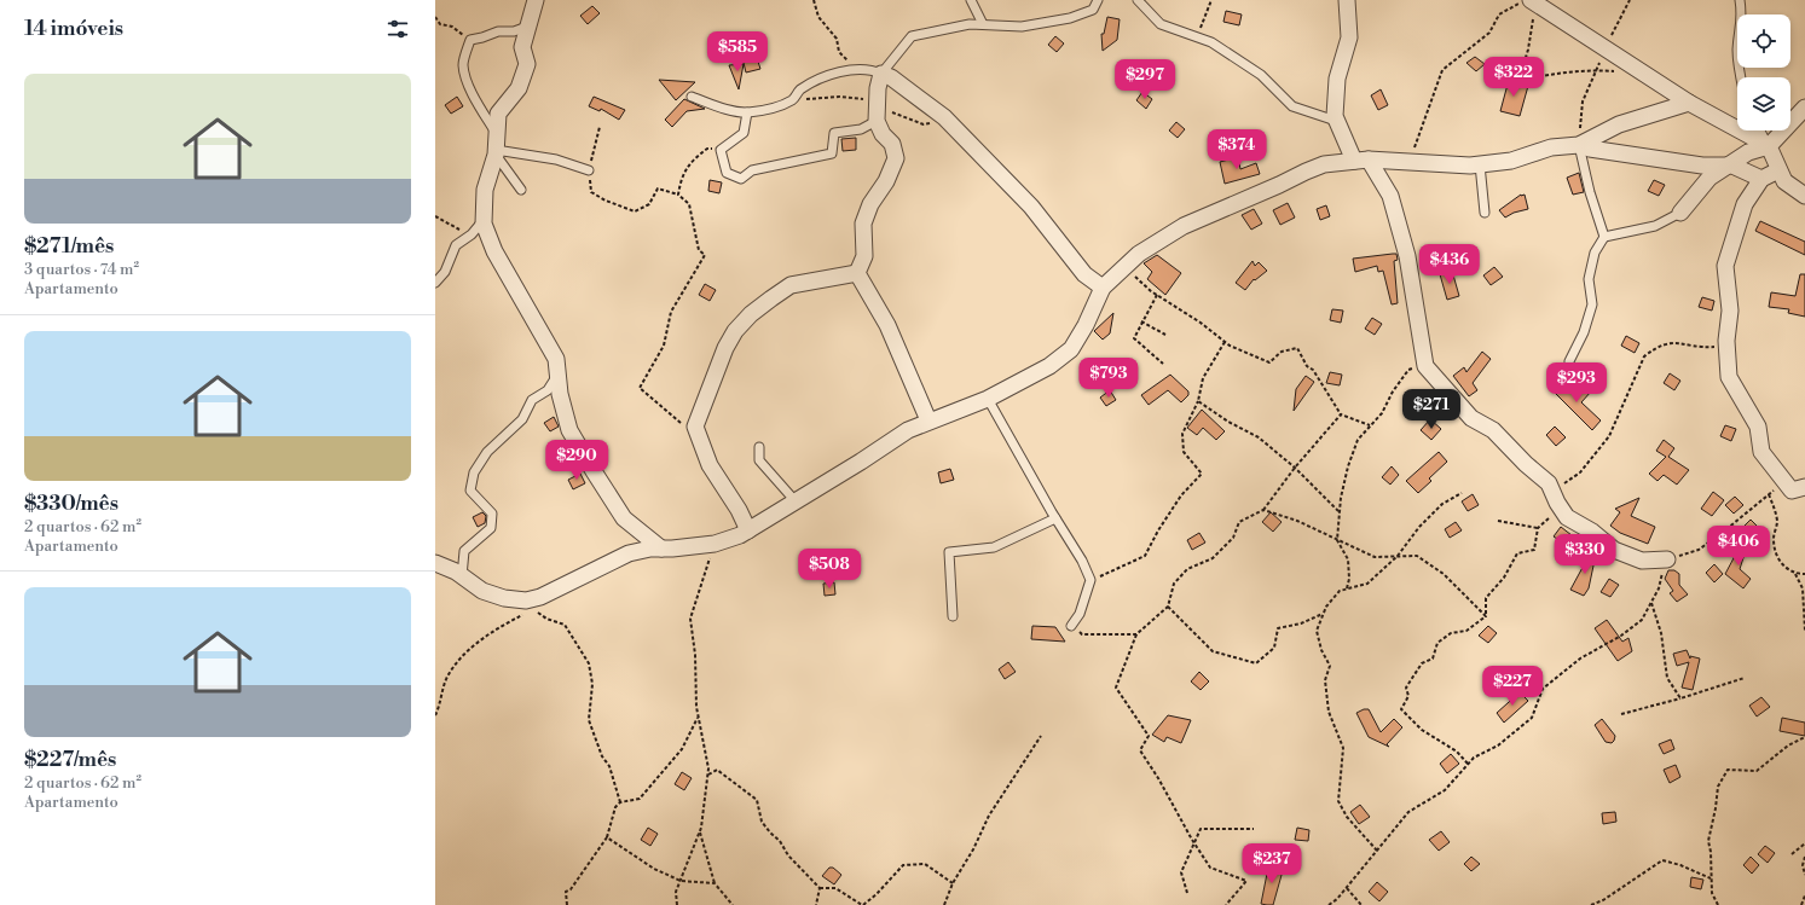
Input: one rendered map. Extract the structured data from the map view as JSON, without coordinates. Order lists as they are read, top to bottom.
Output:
{
  "page": {
    "heading": "14 imóveis",
    "price": [
      "$585",
      "$322",
      "$297",
      "$374",
      "$436",
      "$793",
      "$293",
      "$271",
      "$290",
      "$406",
      "$330",
      "$508",
      "$227",
      "$237"
    ],
    "list": [
      {
        "name": "$271/mês",
        "note": "3 quartos · 74 m² · Apartamento"
      },
      {
        "name": "$330/mês",
        "note": "2 quartos · 62 m² · Apartamento"
      },
      {
        "name": "$227/mês",
        "note": "2 quartos · 62 m² · Apartamento"
      }
    ]
  }
}
